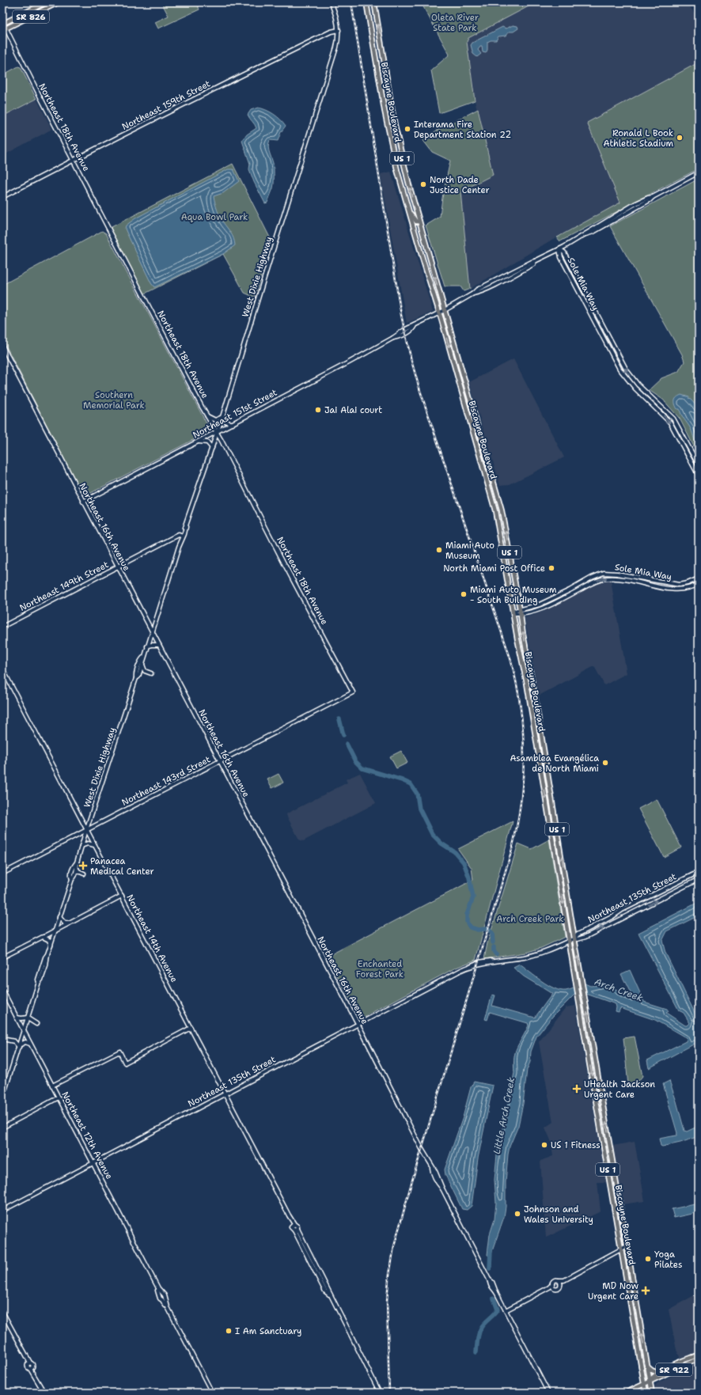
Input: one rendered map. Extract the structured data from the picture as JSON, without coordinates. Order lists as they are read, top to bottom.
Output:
{
  "streets": {
    "main road": [
      "SR 826",
      "Biscayne Boulevard",
      "US 1",
      "SR 922"
    ],
    "street": [
      "Northeast 159th Street",
      "Northeast 18th Avenue",
      "West Dixie Highway",
      "Sole Mia Way",
      "Northeast 151st Street",
      "Northeast 16th Avenue",
      "Northeast 149th Street",
      "Northeast 143rd Street",
      "Northeast 135th Street",
      "Northeast 14th Avenue",
      "Northeast 12th Avenue"
    ]
  },
  "crossings": [
    ["SR 826", "Northeast 18th Avenue"],
    ["Biscayne Boulevard", "Sole Mia Way"],
    ["Biscayne Boulevard", "Northeast 151st Street"],
    ["Biscayne Boulevard", "Northeast 135th Street"],
    ["Biscayne Boulevard", "SR 922"],
    ["Northeast 159th Street", "Northeast 18th Avenue"],
    ["Northeast 159th Street", "West Dixie Highway"],
    ["Northeast 18th Avenue", "West Dixie Highway"],
    ["Northeast 18th Avenue", "Northeast 151st Street"],
    ["Northeast 18th Avenue", "Northeast 143rd Street"],
    ["West Dixie Highway", "Northeast 151st Street"],
    ["West Dixie Highway", "Northeast 16th Avenue"],
    ["West Dixie Highway", "Northeast 149th Street"],
    ["West Dixie Highway", "Northeast 143rd Street"],
    ["West Dixie Highway", "Northeast 14th Avenue"],
    ["West Dixie Highway", "Northeast 12th Avenue"],
    ["Sole Mia Way", "Northeast 151st Street"],
    ["Northeast 151st Street", "Northeast 16th Avenue"],
    ["Northeast 16th Avenue", "Northeast 149th Street"],
    ["Northeast 16th Avenue", "Northeast 143rd Street"],
    ["Northeast 16th Avenue", "Northeast 135th Street"],
    ["Northeast 143rd Street", "Northeast 14th Avenue"],
    ["Northeast 135th Street", "Northeast 14th Avenue"],
    ["Northeast 135th Street", "Northeast 12th Avenue"]
  ],
  "water": ["Arch Creek", "Little Arch Creek"],
  "parks": [
    "Oleta River State Park",
    "Aqua Bowl Park",
    "Southern Memorial Park",
    "Arch Creek Park",
    "Enchanted Forest Park"
  ],
  "places": {
    "other": [
      "Interama Fire Department Station 22",
      "Ronald L Book Athletic Stadium",
      "North Dade Justice Center",
      "Jai Alai court",
      "Miami Auto Museum",
      "North Miami Post Office",
      "Miami Auto Museum - South Building",
      "Asamblea Evangélica de North Miami",
      "US 1 Fitness",
      "Johnson and Wales University",
      "Yoga Pilates",
      "I Am Sanctuary"
    ],
    "health": ["Panacea Medical Center", "UHealth Jackson Urgent Care", "MD Now Urgent Care"]
  }
}
